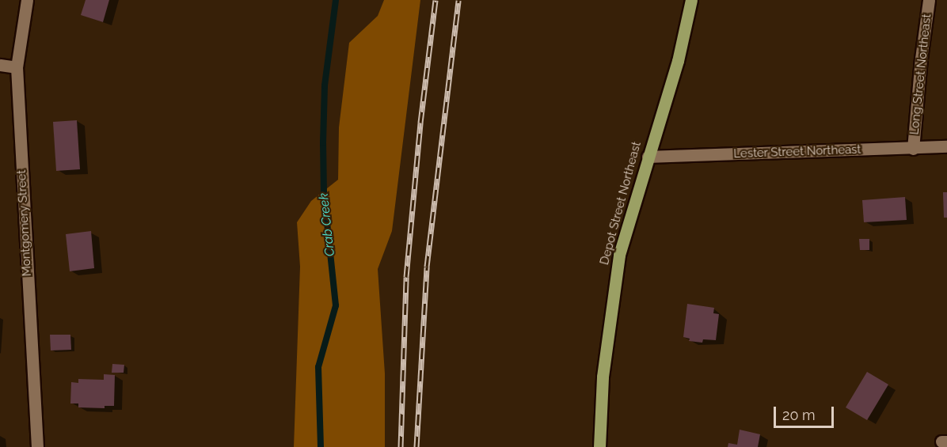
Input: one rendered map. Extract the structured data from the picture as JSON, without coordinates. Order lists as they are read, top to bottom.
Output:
{
  "streets": {
    "main road": ["Depot Street Northeast"],
    "street": ["Long Street Northeast", "Lester Street Northeast", "Montgomery Street"]
  },
  "crossings": [
    ["Long Street Northeast", "Lester Street Northeast"],
    ["Lester Street Northeast", "Depot Street Northeast"]
  ],
  "water": ["Crab Creek"],
  "scale_bar": "20 m"
}
